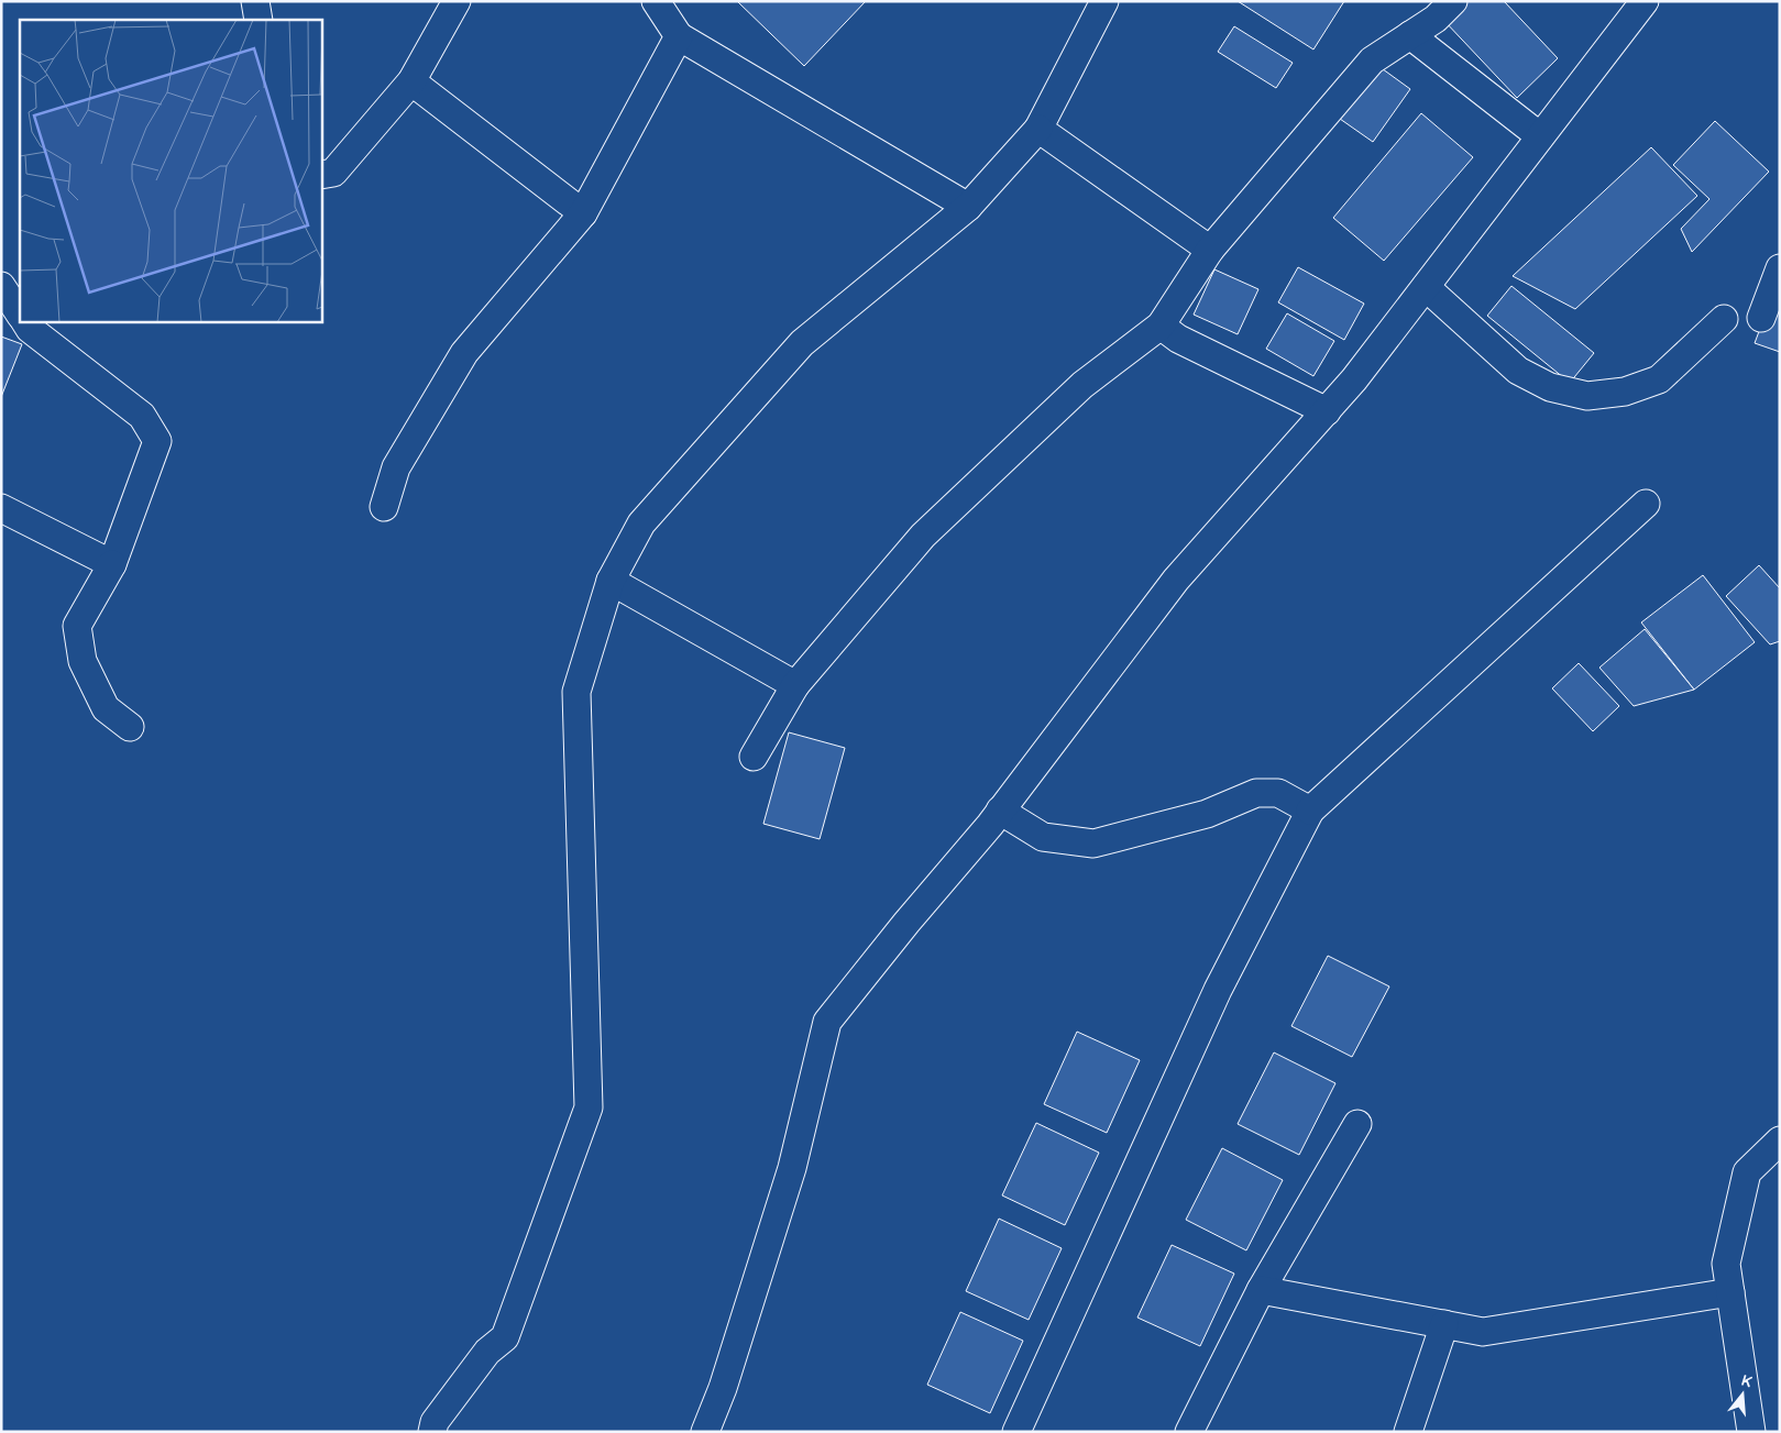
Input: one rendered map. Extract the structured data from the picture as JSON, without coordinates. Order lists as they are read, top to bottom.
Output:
{
  "north": "top"
}
